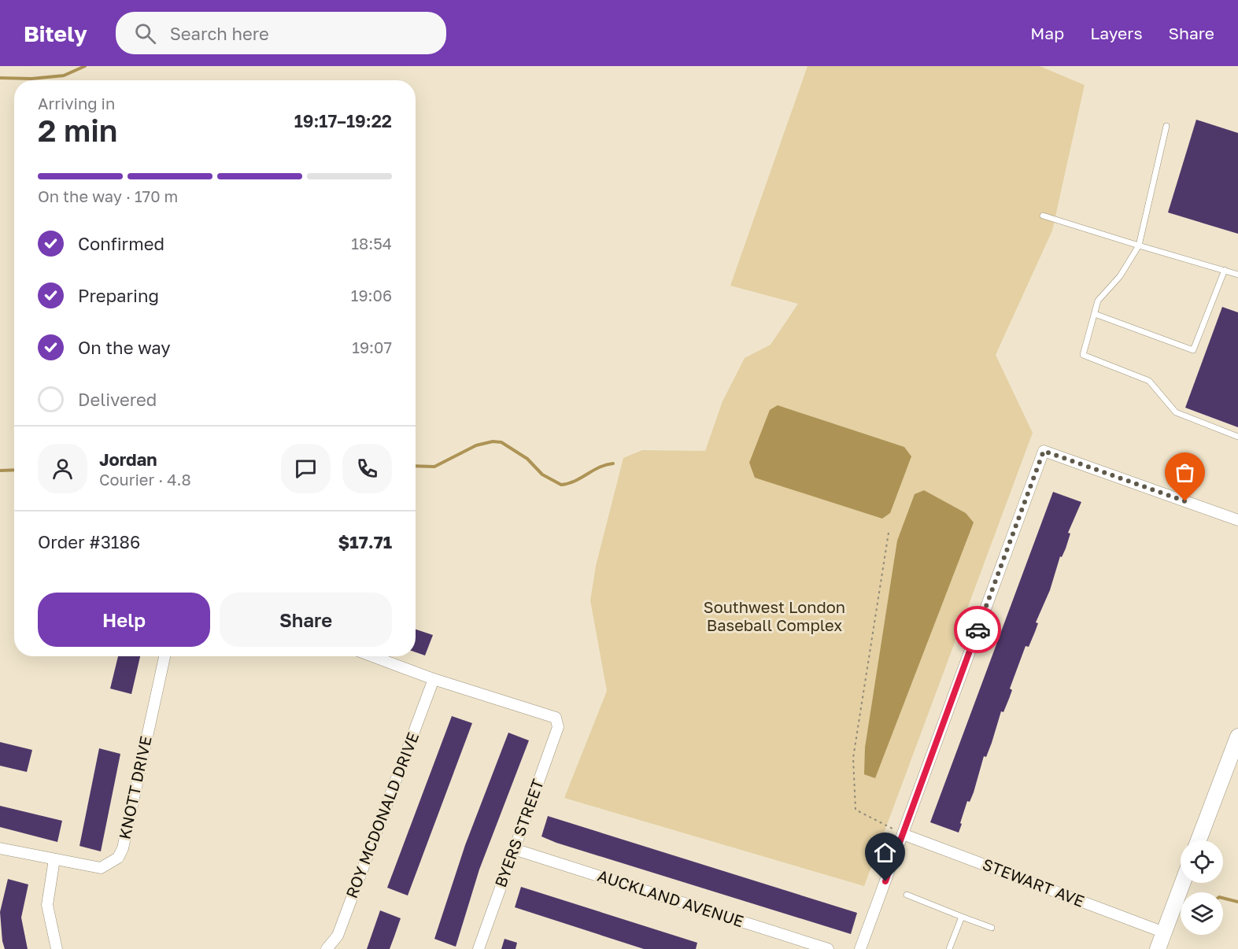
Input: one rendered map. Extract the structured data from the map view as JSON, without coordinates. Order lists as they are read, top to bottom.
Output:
{
  "streets": {
    "street": [
      "KNOTT DRIVE",
      "ROY MCDONALD DRIVE",
      "BYERS STREET",
      "STEWART AVE",
      "AUCKLAND AVENUE"
    ]
  },
  "crossings": [
    ["ROY MCDONALD DRIVE", "BYERS STREET"],
    ["BYERS STREET", "AUCKLAND AVENUE"]
  ],
  "parks": ["Southwest London Baseball Complex"],
  "page": {
    "header": "Bitely",
    "search": "Search here",
    "nav": ["Map", "Layers", "Share"],
    "heading": ["2 min", "Arriving in", "19:17–19:22"],
    "panel": [
      "Jordan",
      "Courier · 4.8",
      "Order #3186",
      "$17.71"
    ],
    "bar": "On the way · 170 m",
    "list": [
      ["Confirmed", "18:54"],
      ["Preparing", "19:06"],
      ["On the way", "19:07"],
      "Delivered"
    ],
    "buttons": ["Help", "Share"]
  }
}
